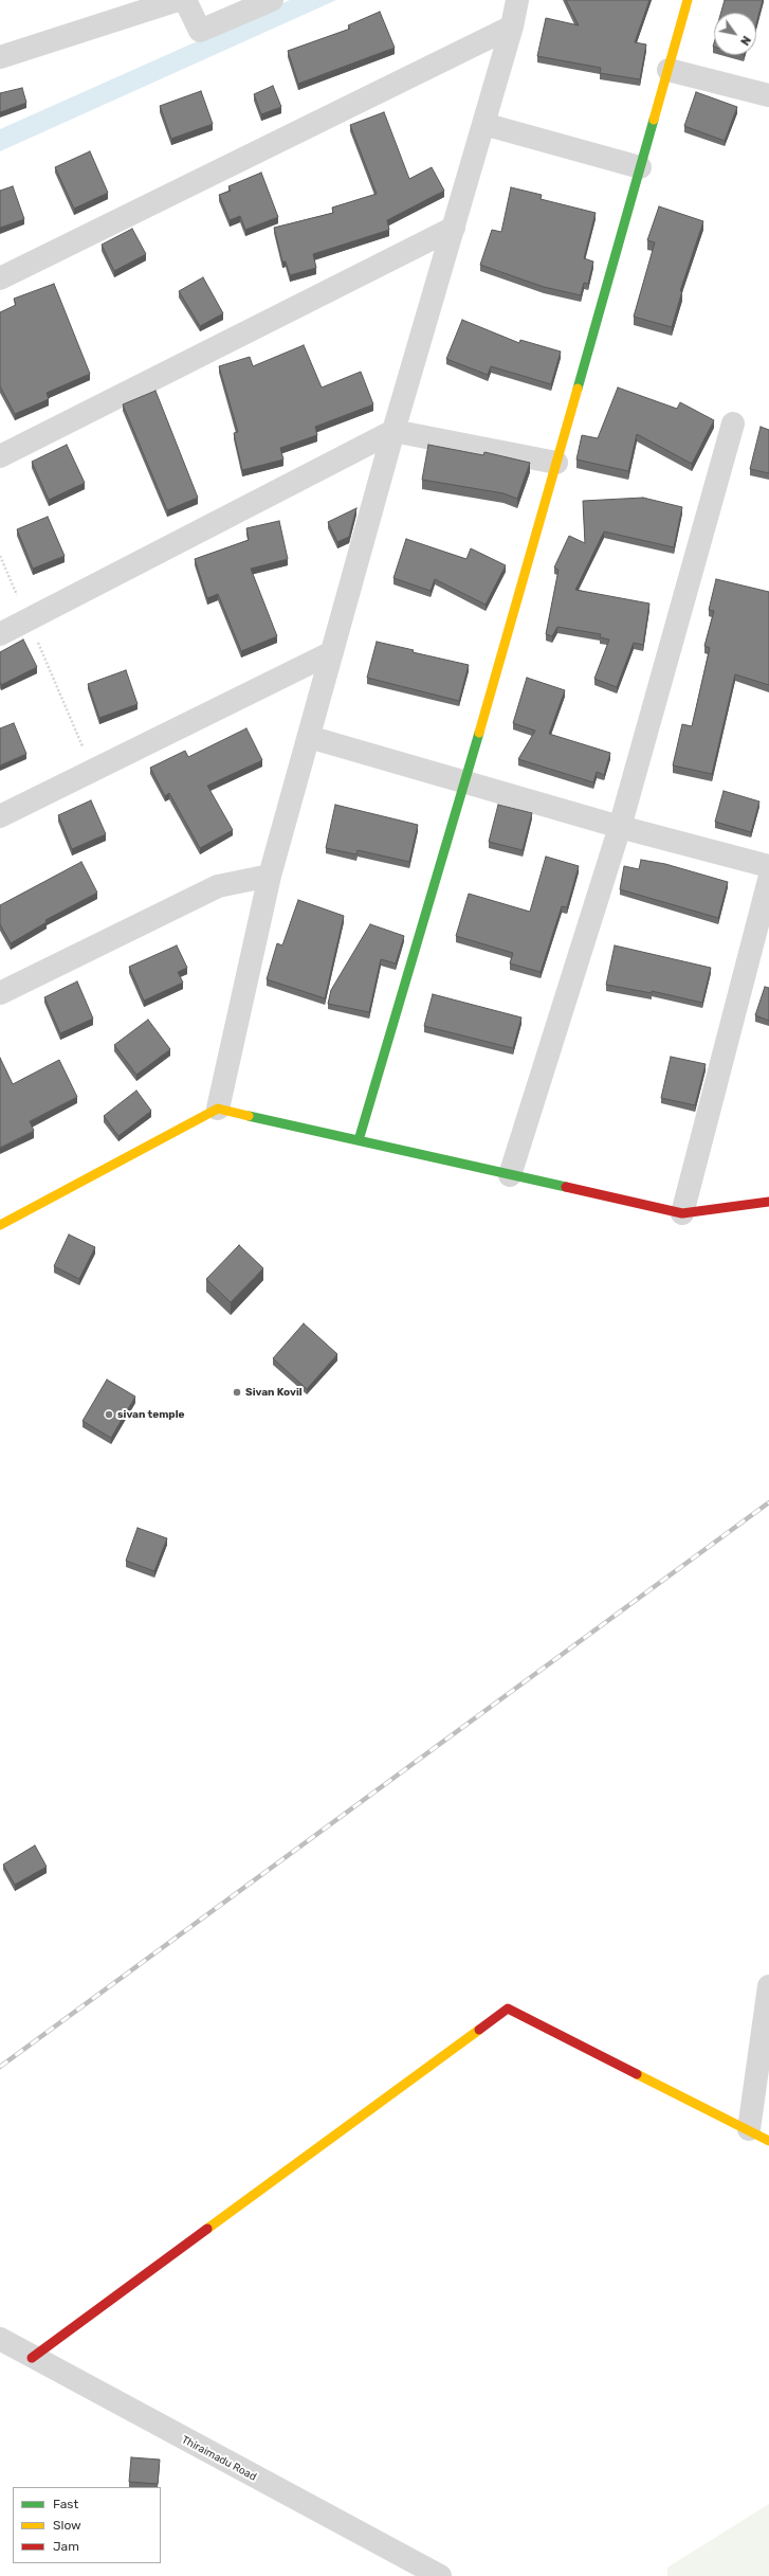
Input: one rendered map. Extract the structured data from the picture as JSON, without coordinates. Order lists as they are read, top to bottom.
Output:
{
  "streets": {
    "street": ["Thiraimadu Road"]
  },
  "places": ["Sivan Kovil", "sivan temple"],
  "legend": ["Fast", "Slow", "Jam"],
  "north": "bottom right"
}
